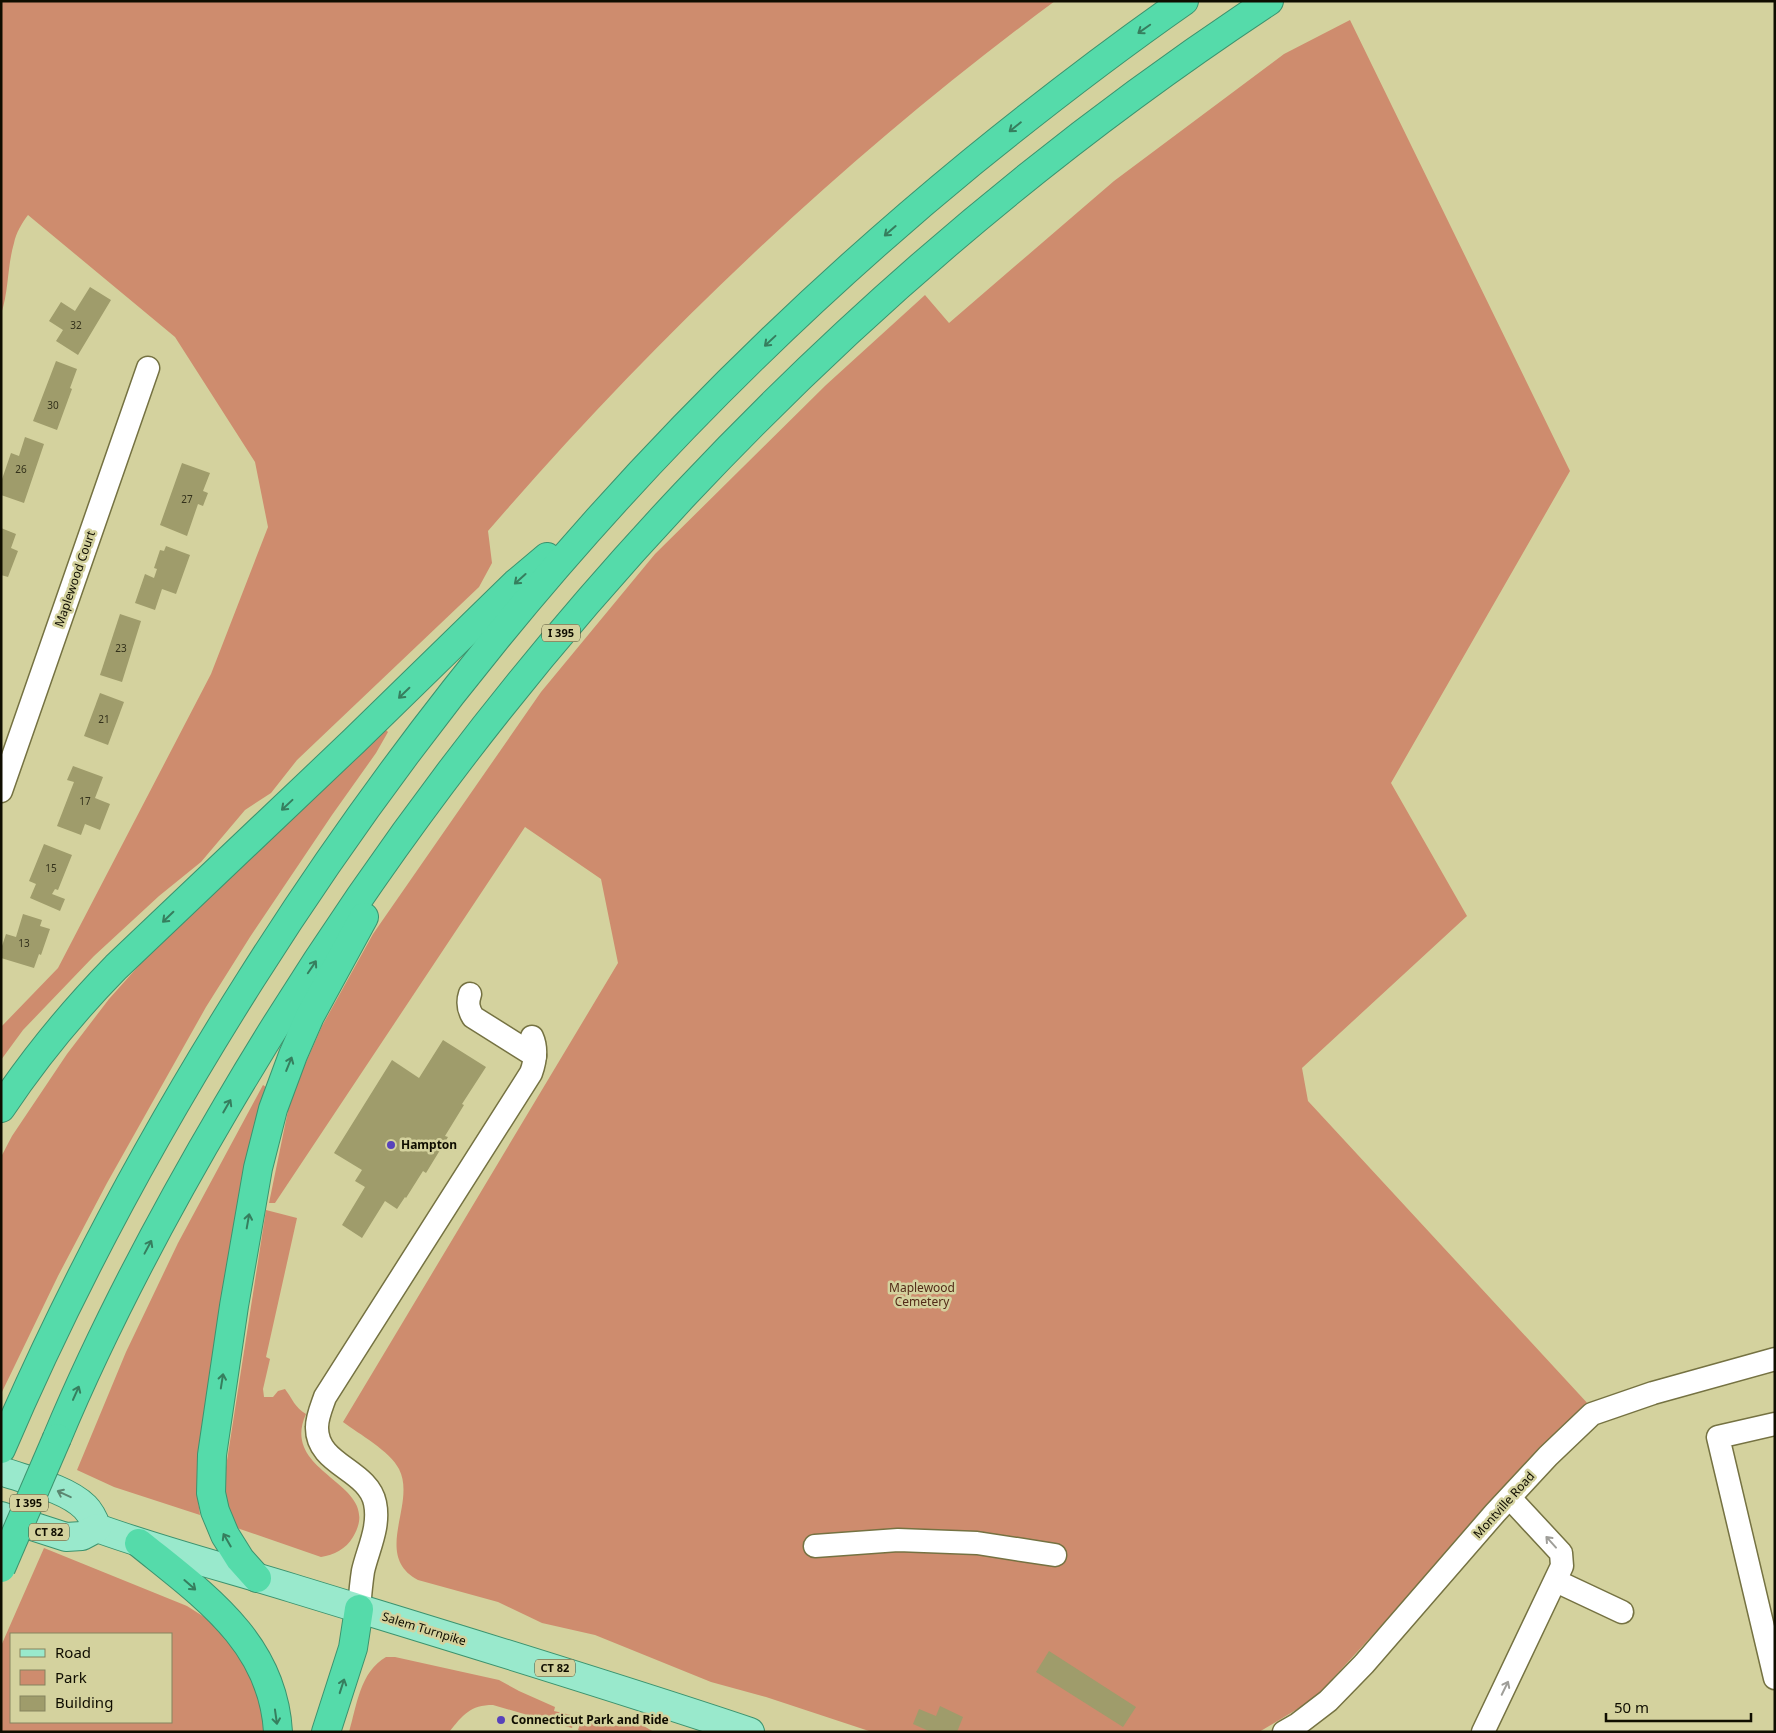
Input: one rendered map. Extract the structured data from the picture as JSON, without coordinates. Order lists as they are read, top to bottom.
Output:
{
  "streets": {
    "highway": ["I 395"],
    "main road": ["CT 82", "Salem Turnpike"],
    "street": ["Maplewood Court", "Montville Road"]
  },
  "crossings": [
    ["CT 82", "Salem Turnpike"]
  ],
  "parks": ["Maplewood Cemetery"],
  "places": ["Hampton", "Connecticut Park and Ride"],
  "house_numbers": [
    "32",
    "30",
    "26",
    "27",
    "23",
    "21",
    "17",
    "15",
    "13"
  ],
  "legend": ["Road", "Park", "Building"],
  "scale_bar": "50 m"
}
